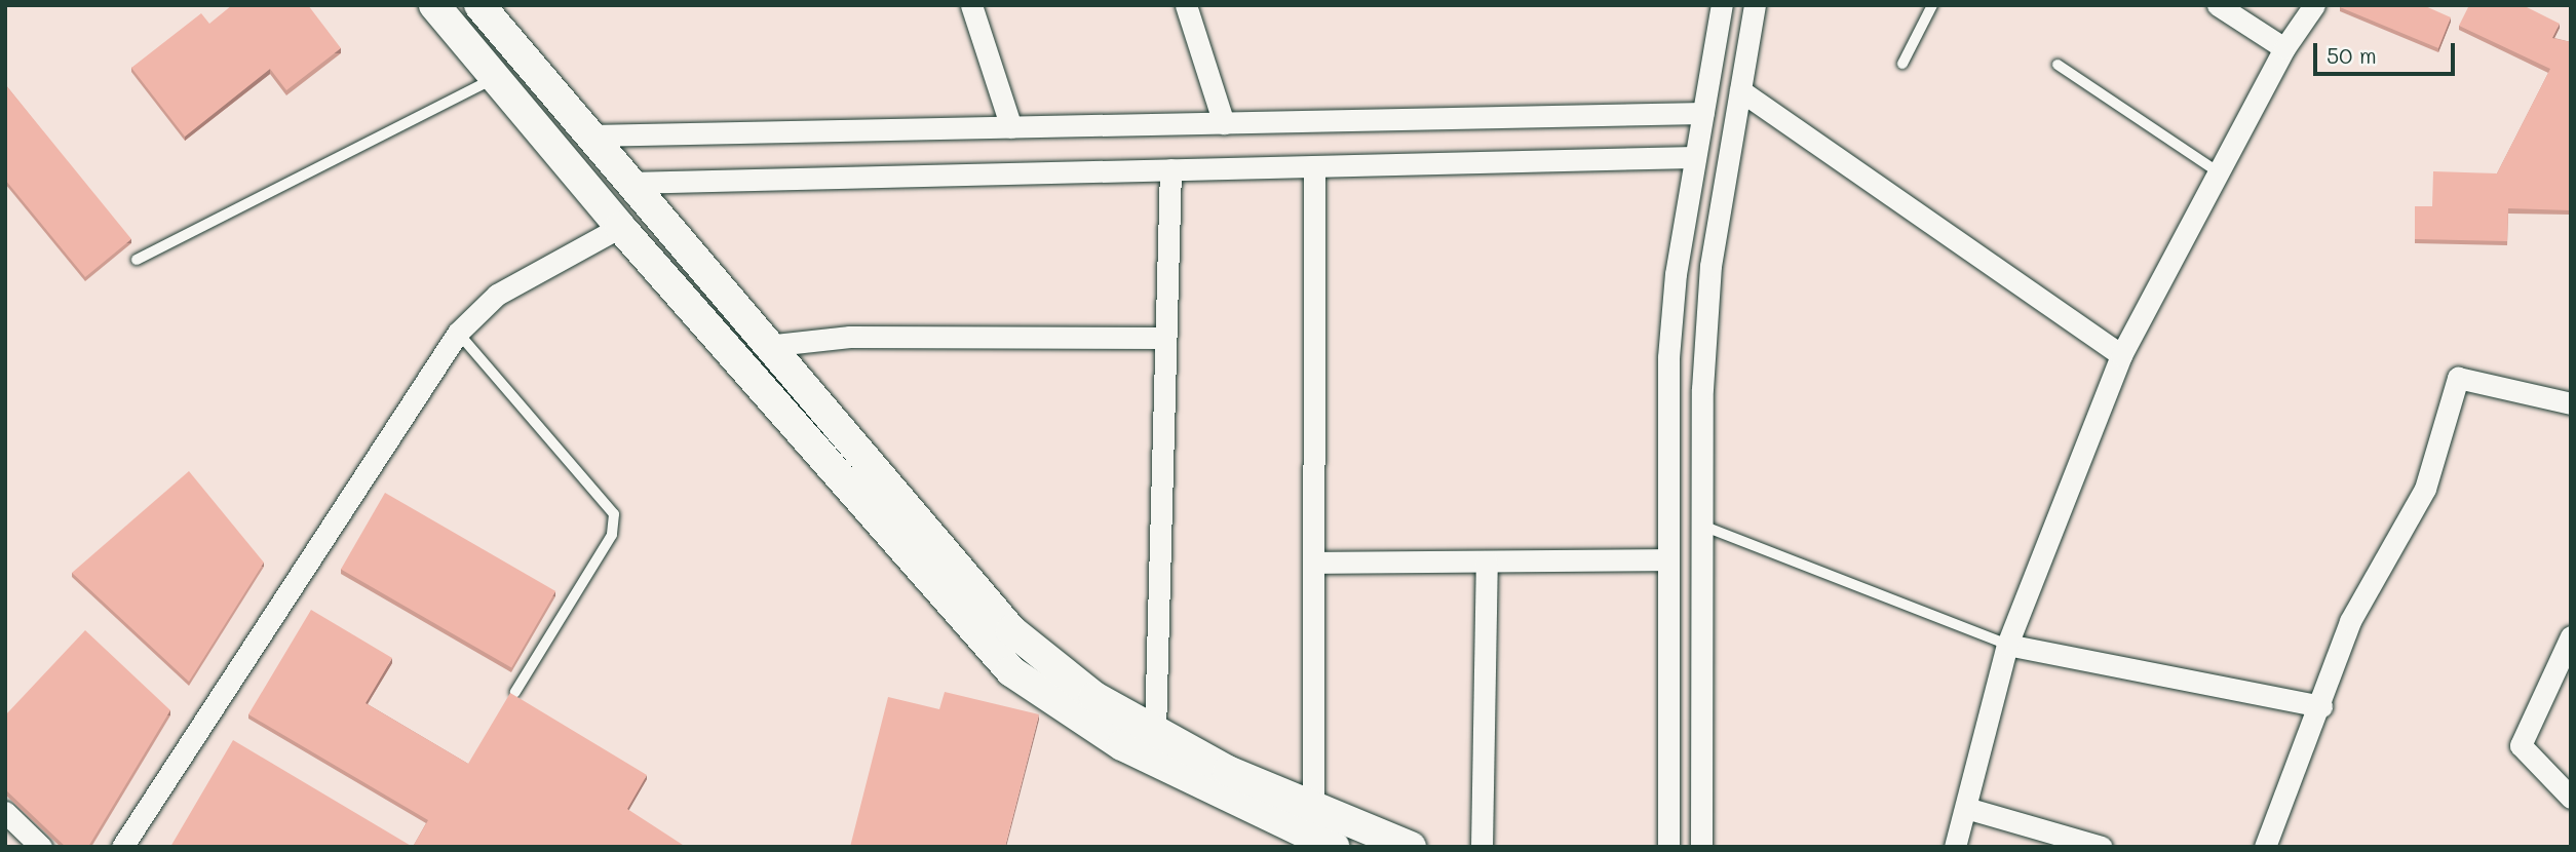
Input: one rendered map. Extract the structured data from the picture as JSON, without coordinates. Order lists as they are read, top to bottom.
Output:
{
  "scale_bar": "50 m"
}
